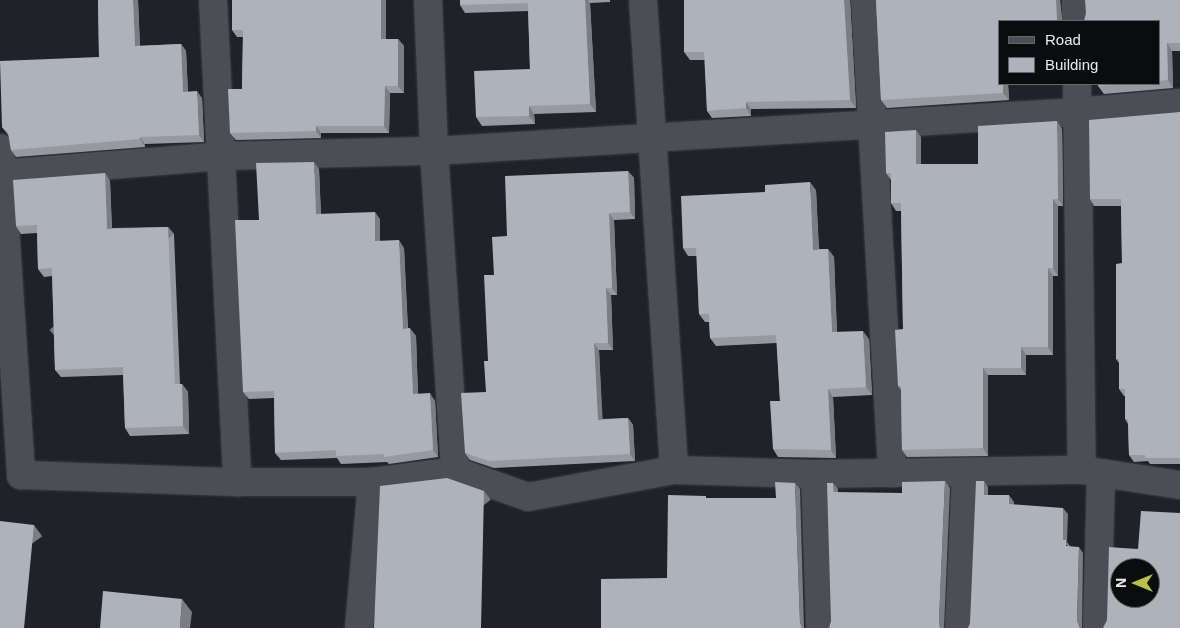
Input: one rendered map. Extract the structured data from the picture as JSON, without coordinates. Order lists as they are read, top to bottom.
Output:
{
  "legend": ["Road", "Building"],
  "north": "left"
}
